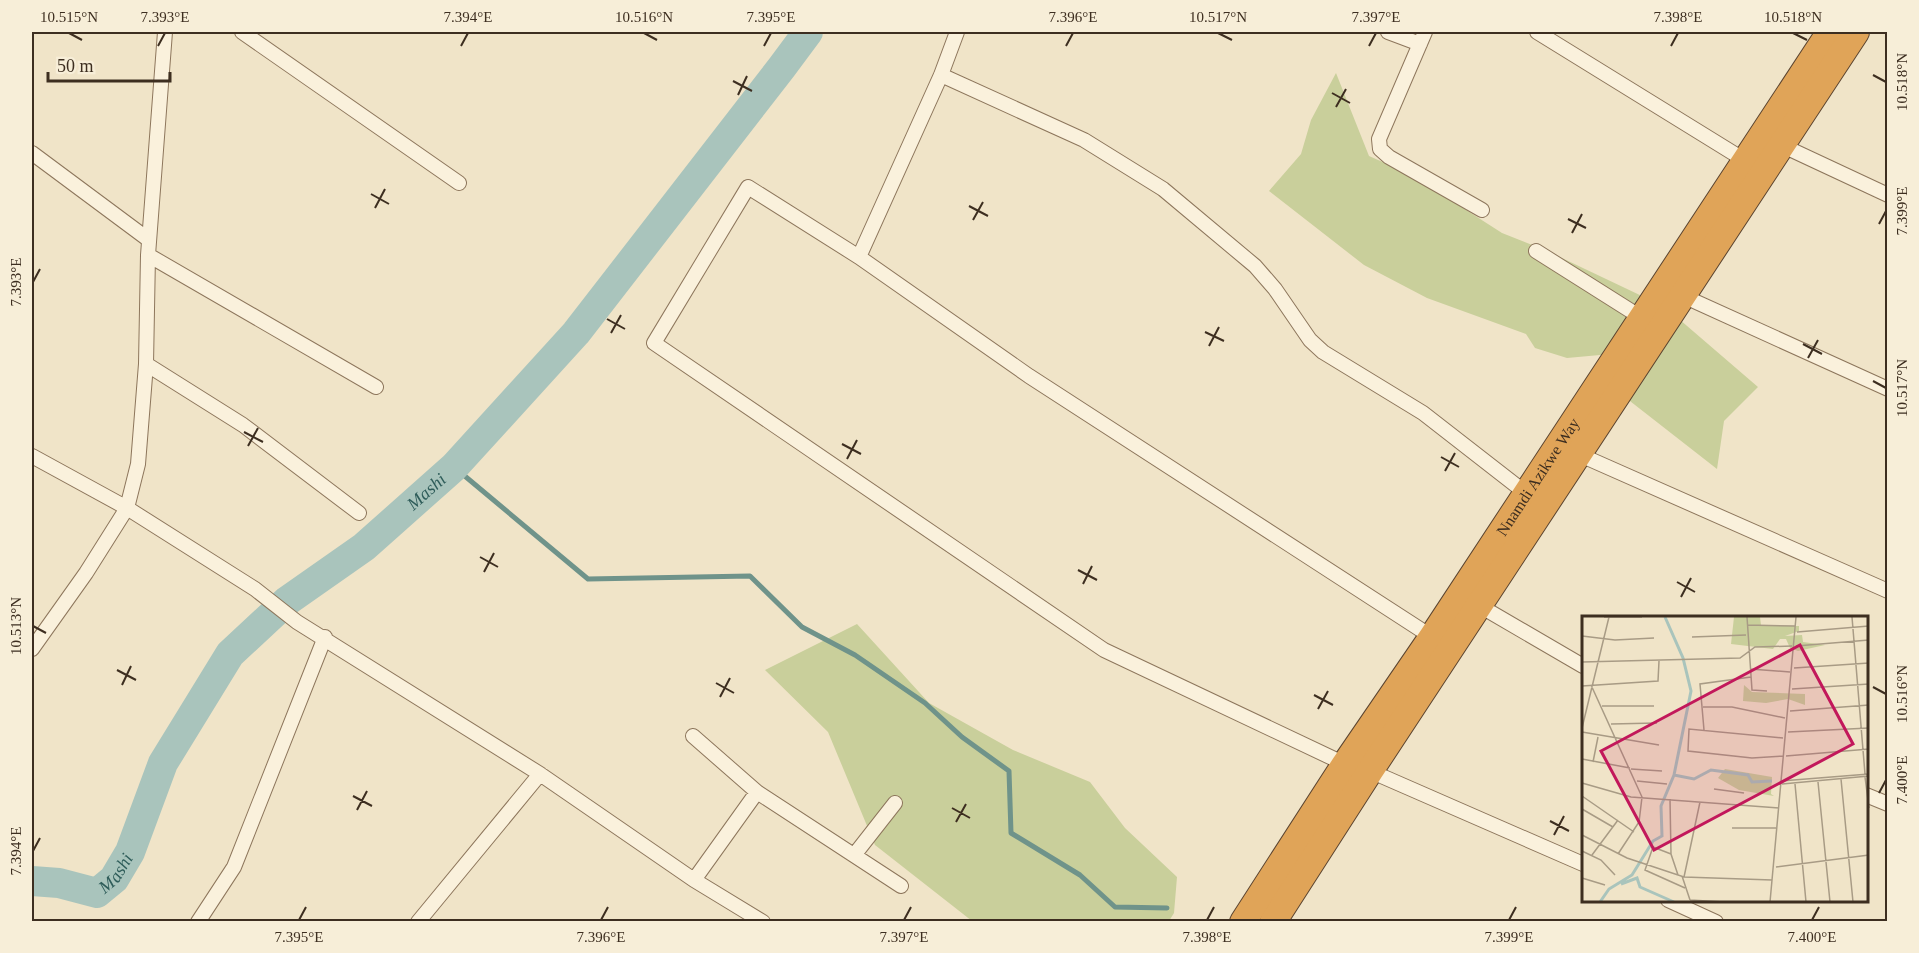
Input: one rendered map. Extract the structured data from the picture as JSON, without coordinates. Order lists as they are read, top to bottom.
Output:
{
  "streets": {
    "highway": ["Nnamdi Azikwe Way"]
  },
  "water": ["Mashi"],
  "scale_bar": "50 m",
  "coordinates": [
    "10.515°N",
    "7.393°E",
    "7.394°E",
    "10.516°N",
    "7.395°E",
    "7.396°E",
    "10.517°N",
    "7.397°E",
    "7.398°E",
    "10.518°N",
    "7.399°E",
    "10.513°N",
    "7.400°E"
  ]
}
